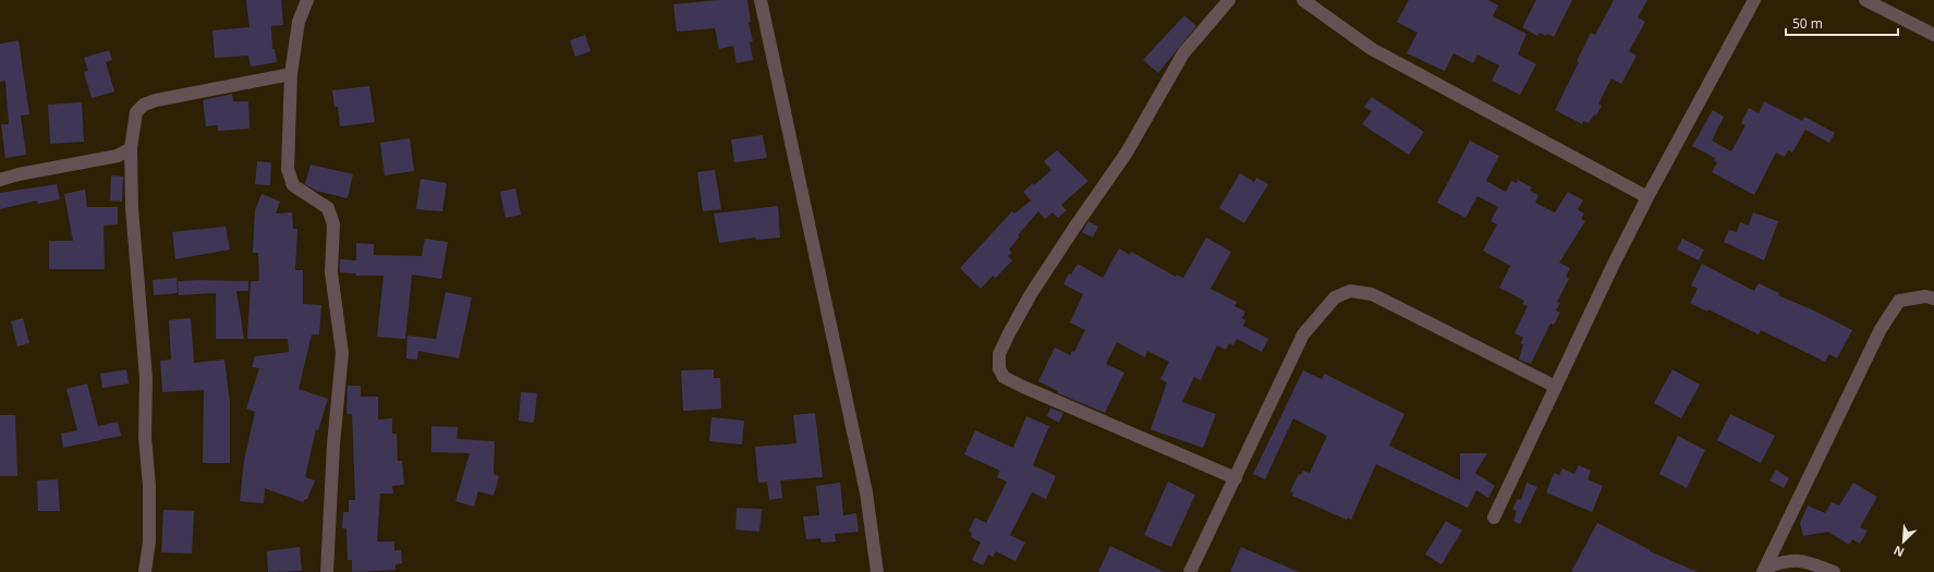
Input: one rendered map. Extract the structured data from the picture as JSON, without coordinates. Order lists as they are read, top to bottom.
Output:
{
  "scale_bar": "50 m",
  "north": "bottom left"
}
